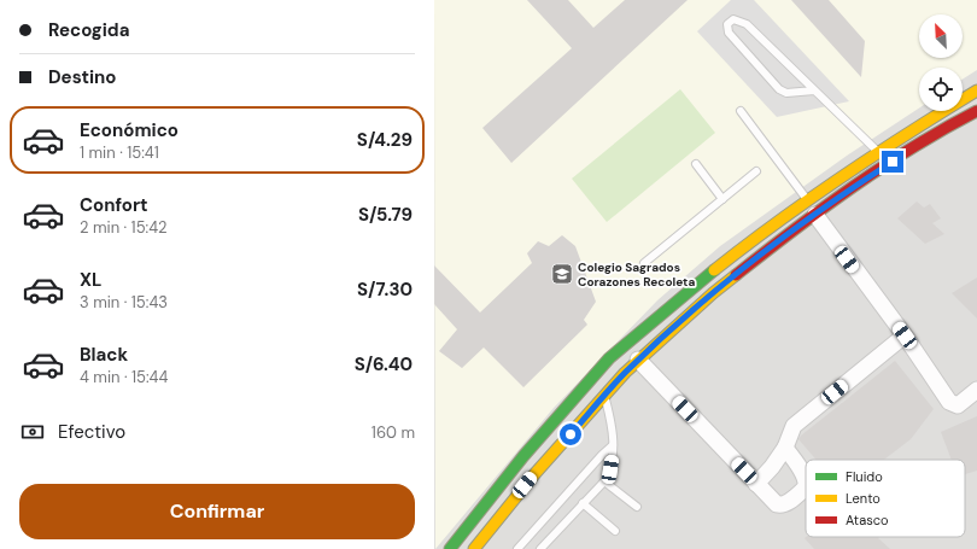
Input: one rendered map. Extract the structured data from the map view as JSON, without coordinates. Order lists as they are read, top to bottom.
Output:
{
  "places": {
    "school or university": ["Colegio Sagrados Corazones Recoleta"]
  },
  "legend": ["Fluido", "Lento", "Atasco"],
  "north": "top left",
  "page": {
    "banner": ["Recogida", "Destino"],
    "list": [
      {
        "name": "Económico",
        "note": "1 min · 15:41",
        "value": "S/4.29"
      },
      {
        "name": "Confort",
        "note": "2 min · 15:42",
        "value": "S/5.79"
      },
      {
        "name": "XL",
        "note": "3 min · 15:43",
        "value": "S/7.30"
      },
      {
        "name": "Black",
        "note": "4 min · 15:44",
        "value": "S/6.40"
      }
    ],
    "pay": ["Efectivo", "160 m"],
    "buttons": "Confirmar"
  }
}
